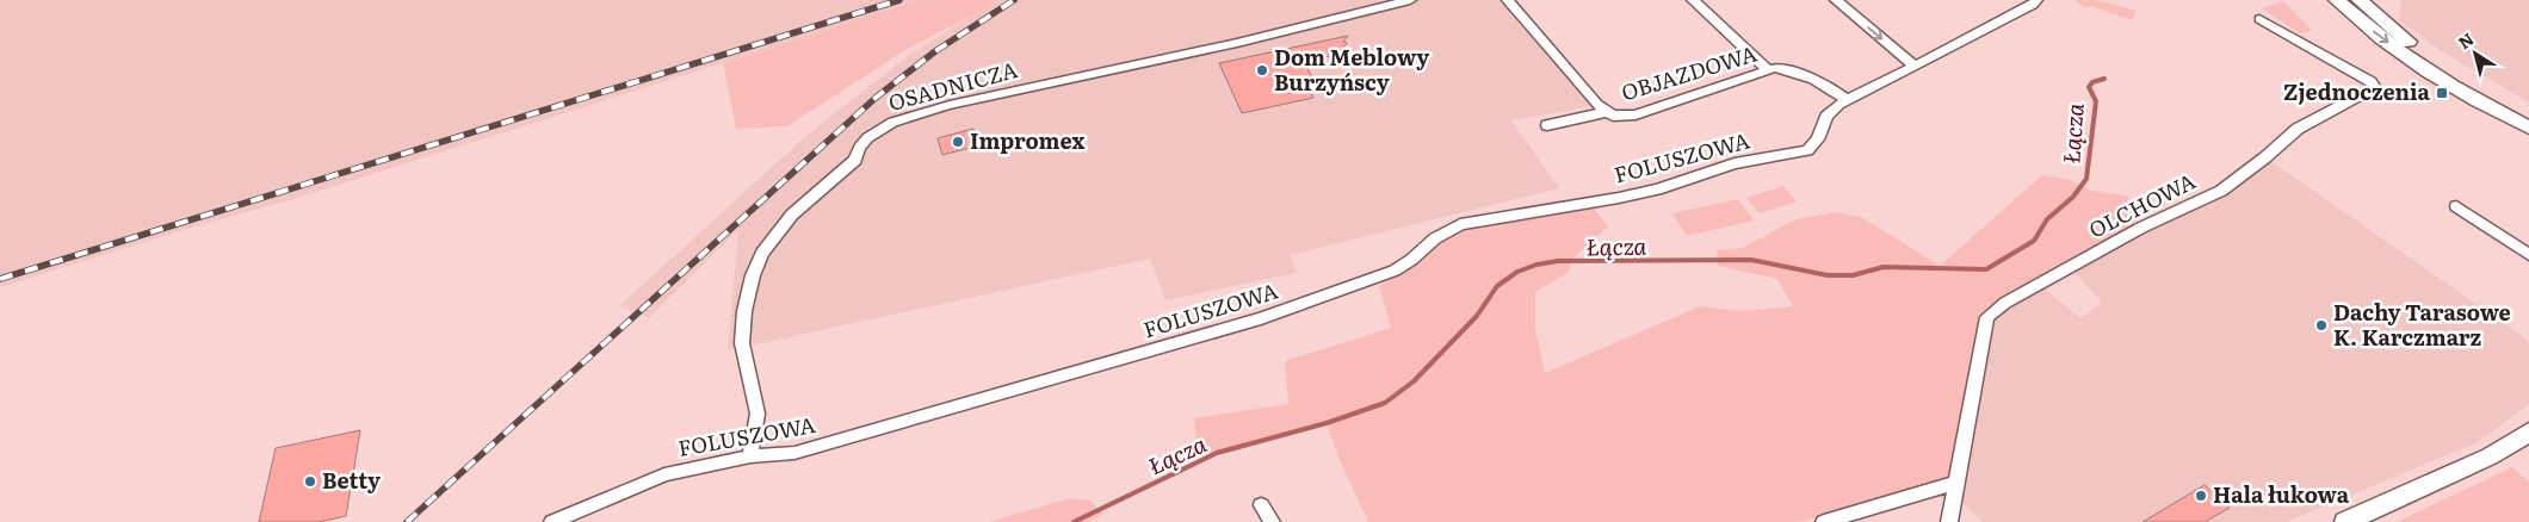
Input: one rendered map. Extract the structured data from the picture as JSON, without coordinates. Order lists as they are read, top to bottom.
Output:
{
  "streets": {
    "street": [
      "OBJAZDOWA",
      "OSADNICZA",
      "FOLUSZOWA",
      "OLCHOWA"
    ]
  },
  "crossings": [
    ["OBJAZDOWA", "FOLUSZOWA"],
    ["OSADNICZA", "FOLUSZOWA"]
  ],
  "water": ["Łącza"],
  "places": {
    "other": [
      "Dom Meblowy Burzyńscy",
      "Impromex",
      "Dachy Tarasowe K. Karczmarz",
      "Betty",
      "Hala łukowa"
    ],
    "transit": ["Zjednoczenia"]
  },
  "north": "top left"
}
